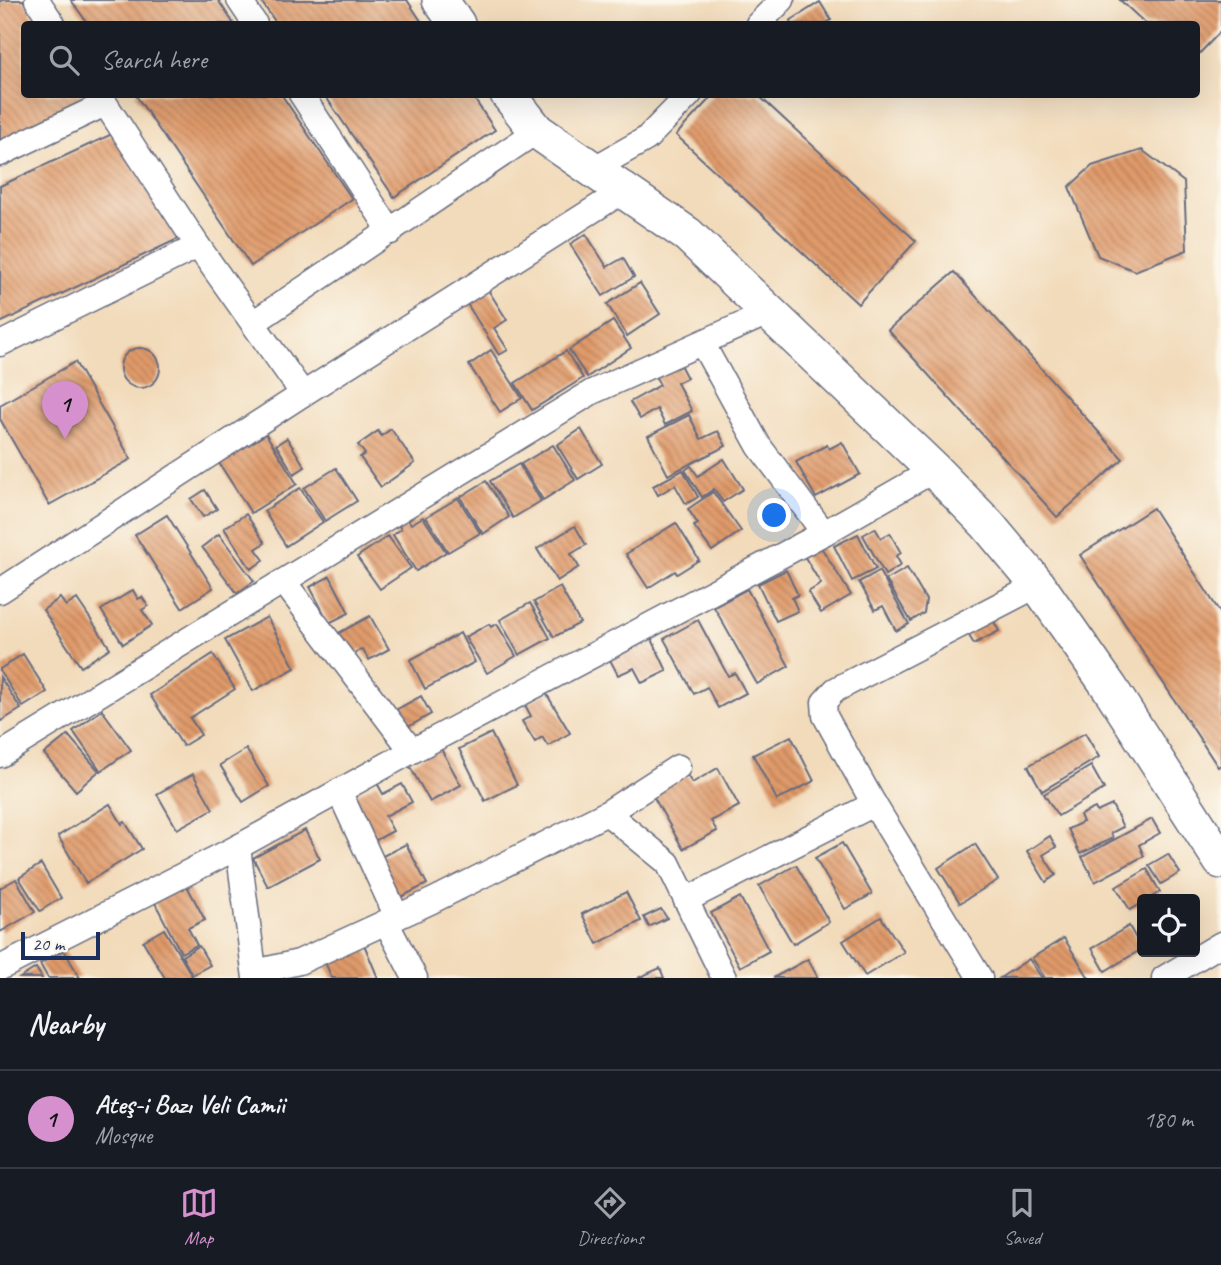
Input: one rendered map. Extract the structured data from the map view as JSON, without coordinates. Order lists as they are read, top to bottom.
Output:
{
  "scale_bar": "20 m",
  "page": {
    "search": "Search here",
    "pins": "1",
    "scale": "20 m",
    "heading": "Nearby",
    "list": [
      {
        "mark": "1",
        "name": "Ateş-i Bazı Veli Camii",
        "note": "Mosque",
        "value": "180 m"
      }
    ],
    "nav": ["Map", "Directions", "Saved"]
  }
}
